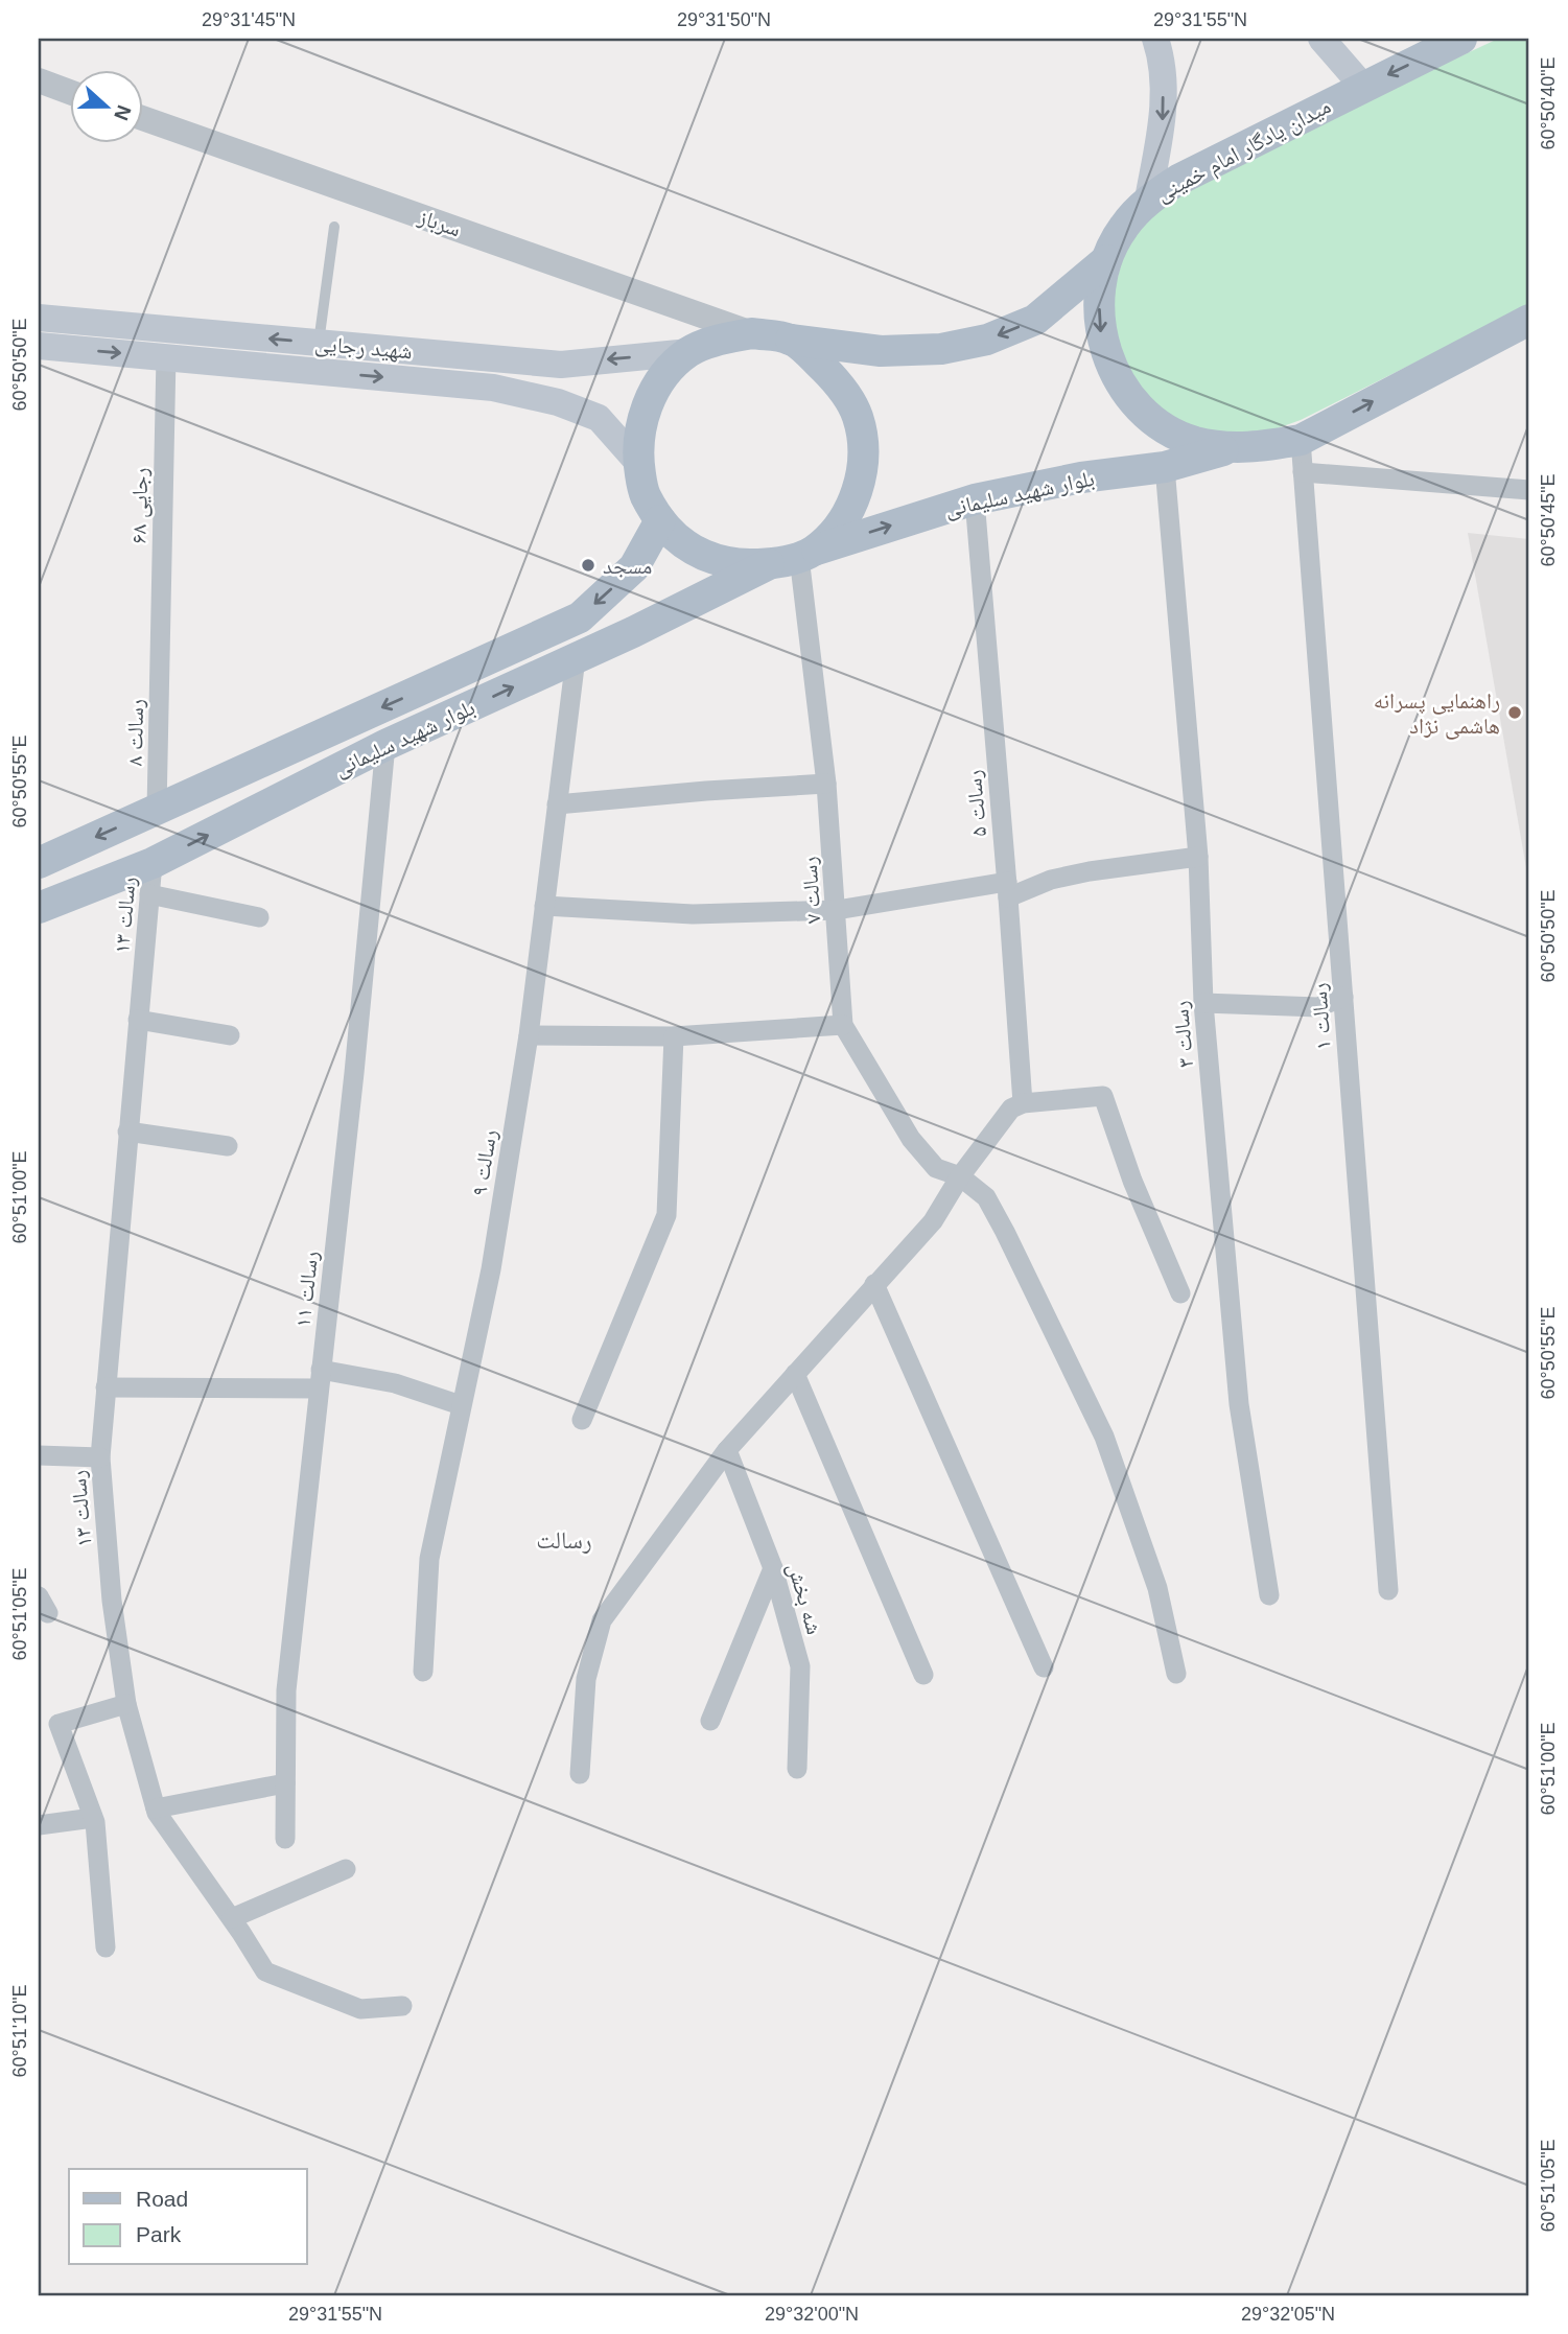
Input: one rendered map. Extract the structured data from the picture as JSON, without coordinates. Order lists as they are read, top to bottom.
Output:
{
  "streets": {
    "main road": ["میدان یادگار امام خمینی", "شهید رجایی", "بلوار شهید سلیمانی"],
    "street": [
      "سرباز",
      "رجایی ۶۸",
      "رسالت ۸",
      "رسالت ۵",
      "رسالت ۷",
      "رسالت ۱۳",
      "رسالت ۱",
      "رسالت ۳",
      "رسالت ۹",
      "رسالت ۱۱",
      "شه بخش"
    ]
  },
  "crossings": [
    ["میدان یادگار امام خمینی", "بلوار شهید سلیمانی"],
    ["میدان یادگار امام خمینی", "رسالت ۱"],
    ["سرباز", "شهید رجایی"],
    ["سرباز", "بلوار شهید سلیمانی"],
    ["سرباز", "رسالت ۷"],
    ["شهید رجایی", "بلوار شهید سلیمانی"],
    ["شهید رجایی", "رجایی ۶۸"],
    ["شهید رجایی", "رسالت ۷"],
    ["بلوار شهید سلیمانی", "رسالت ۸"],
    ["بلوار شهید سلیمانی", "رسالت ۵"],
    ["بلوار شهید سلیمانی", "رسالت ۷"],
    ["بلوار شهید سلیمانی", "رسالت ۱۳"],
    ["بلوار شهید سلیمانی", "رسالت ۳"],
    ["بلوار شهید سلیمانی", "رسالت ۹"],
    ["بلوار شهید سلیمانی", "رسالت ۱۱"],
    ["رجایی ۶۸", "رسالت ۸"]
  ],
  "districts": ["رسالت"],
  "places": ["مسجد", "راهنمایی پسرانه هاشمی نژاد"],
  "legend": ["Road", "Park"],
  "north": "right",
  "coordinates": [
    "29°31'45\"N",
    "29°31'50\"N",
    "29°31'55\"N",
    "60°50'40\"E",
    "60°50'50\"E",
    "60°50'45\"E",
    "60°50'55\"E",
    "60°51'00\"E",
    "60°51'05\"E",
    "60°51'10\"E",
    "29°32'00\"N",
    "29°32'05\"N"
  ]
}
